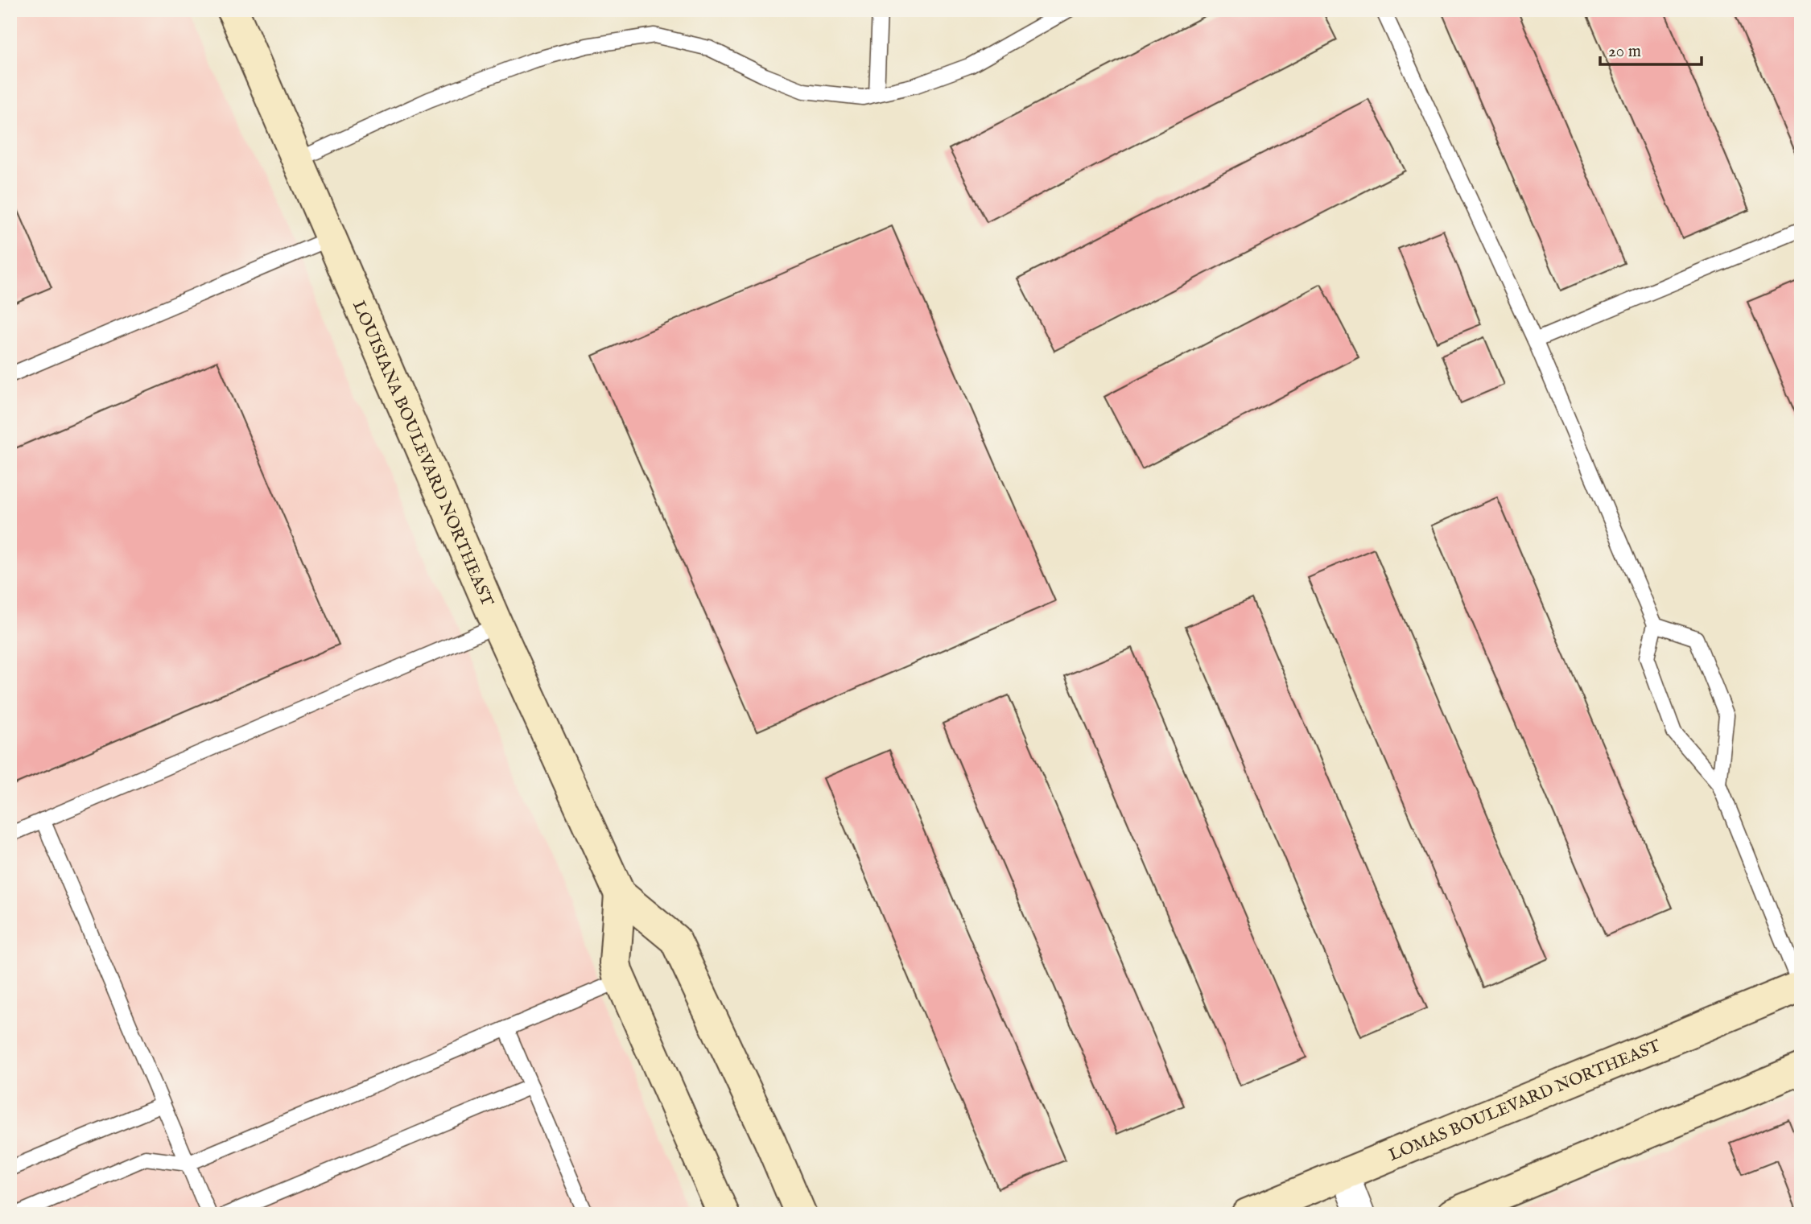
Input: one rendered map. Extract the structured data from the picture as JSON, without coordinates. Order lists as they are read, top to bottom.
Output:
{
  "streets": {
    "main road": ["LOUISIANA BOULEVARD NORTHEAST", "LOMAS BOULEVARD NORTHEAST"]
  },
  "scale_bar": "20 m"
}
